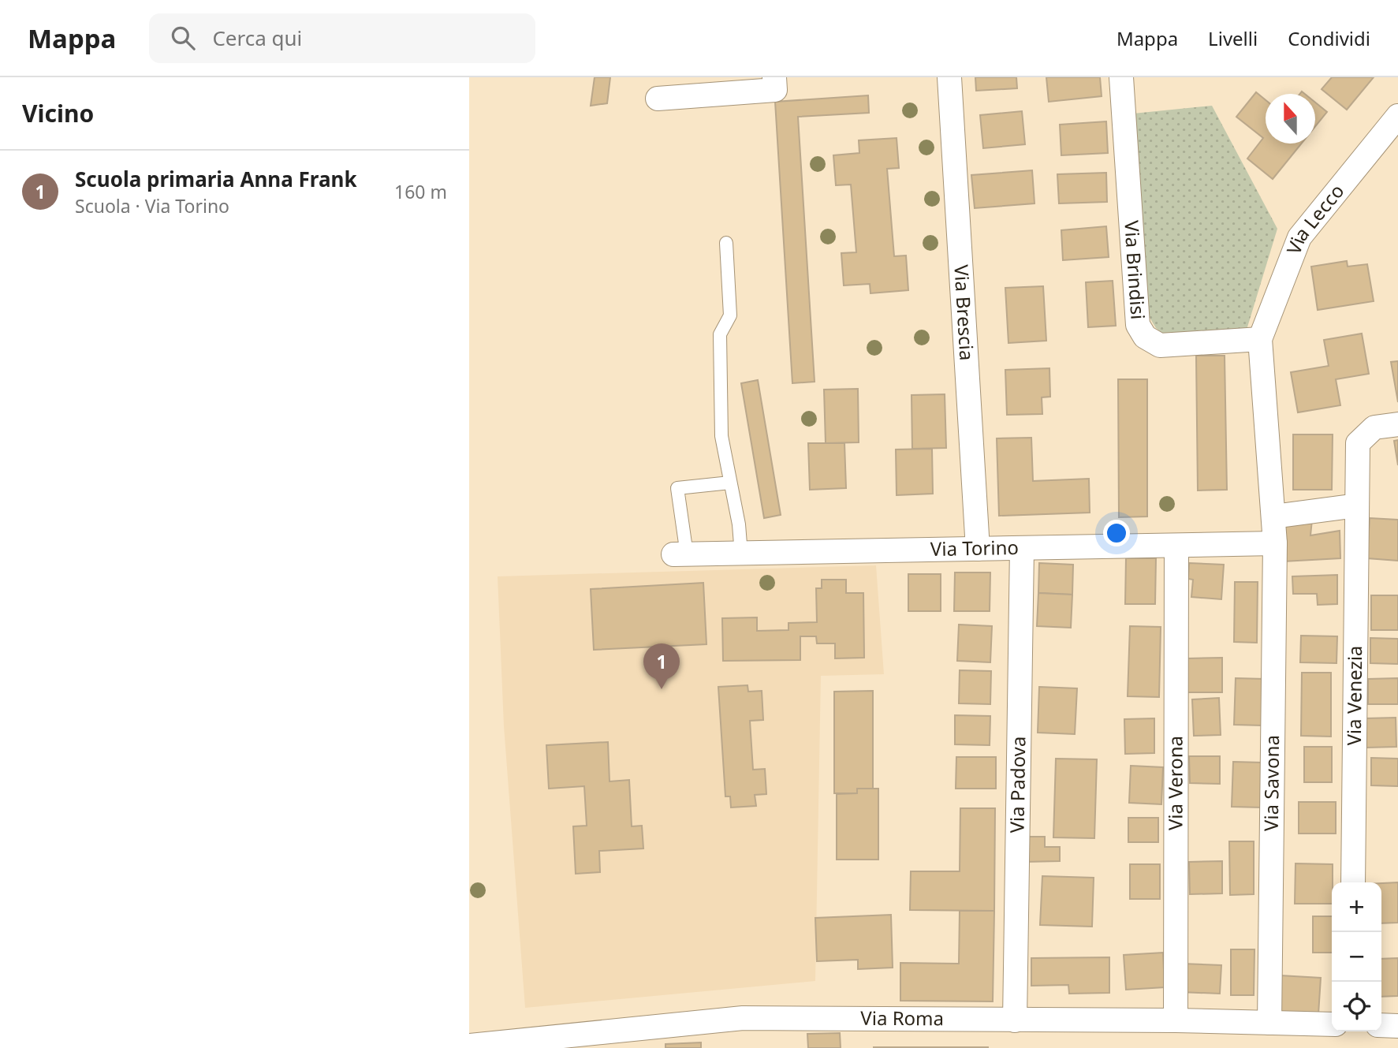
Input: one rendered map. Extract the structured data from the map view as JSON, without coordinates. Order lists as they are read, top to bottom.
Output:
{
  "streets": {
    "street": [
      "Via Lecco",
      "Via Brindisi",
      "Via Brescia",
      "Via Torino",
      "Via Venezia",
      "Via Verona",
      "Via Savona",
      "Via Padova",
      "Via Roma"
    ]
  },
  "crossings": [
    ["Via Lecco", "Via Brindisi"],
    ["Via Brescia", "Via Torino"],
    ["Via Torino", "Via Verona"],
    ["Via Torino", "Via Savona"],
    ["Via Torino", "Via Padova"],
    ["Via Verona", "Via Roma"],
    ["Via Savona", "Via Roma"],
    ["Via Padova", "Via Roma"]
  ],
  "north": "top",
  "page": {
    "header": "Mappa",
    "search": "Cerca qui",
    "nav": ["Mappa", "Livelli", "Condividi"],
    "heading": "Vicino",
    "list": [
      {
        "mark": "1",
        "name": "Scuola primaria Anna Frank",
        "note": "Scuola · Via Torino",
        "value": "160 m"
      }
    ],
    "pins": "1",
    "map_buttons": ["+", "−"]
  }
}
